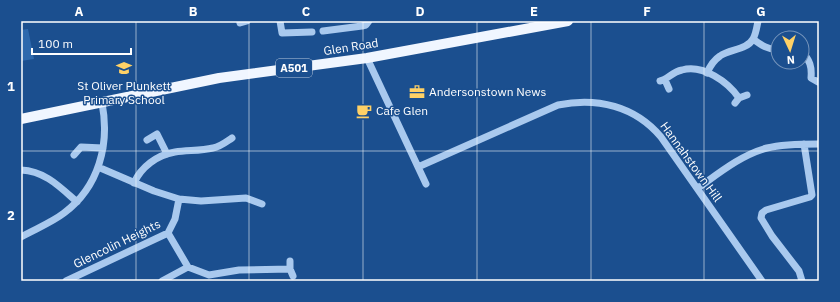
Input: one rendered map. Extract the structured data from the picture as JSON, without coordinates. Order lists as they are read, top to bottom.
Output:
{
  "streets": {
    "main road": ["Glen Road", "A501"],
    "street": ["Hannahstown Hill", "Glencolin Heights"]
  },
  "places": {
    "school or university": ["St Oliver Plunkett Primary School"],
    "office": ["Andersonstown News"],
    "cafe": ["Cafe Glen"]
  },
  "scale_bar": "100 m",
  "north": "bottom",
  "grid": {
    "columns": [
      "A",
      "B",
      "C",
      "D",
      "E",
      "F",
      "G"
    ],
    "rows": ["1", "2"]
  }
}
